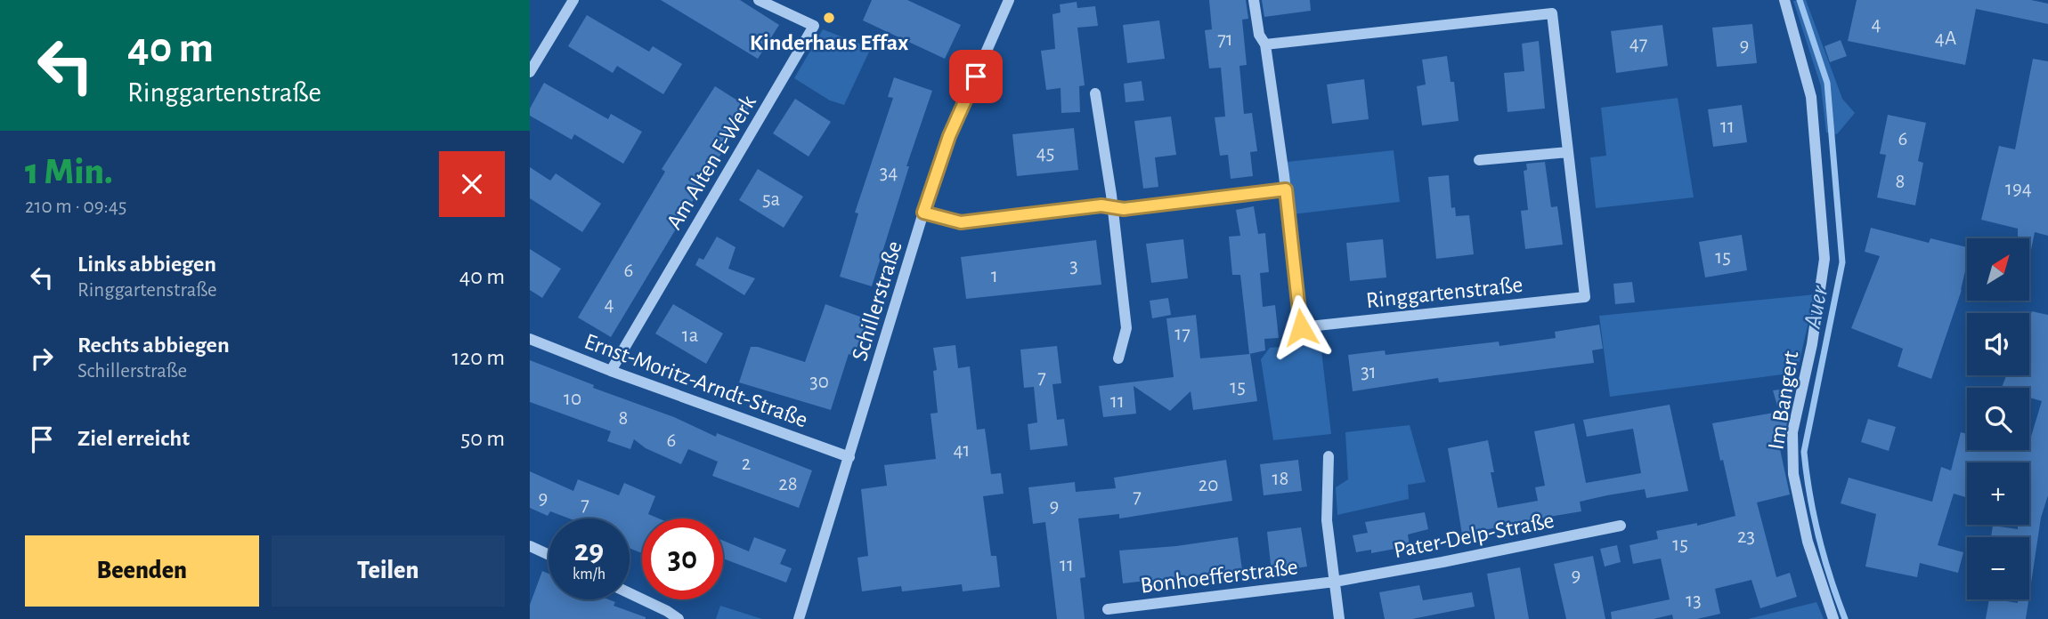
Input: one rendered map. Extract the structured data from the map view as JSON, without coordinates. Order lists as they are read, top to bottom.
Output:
{
  "streets": {
    "street": [
      "Am Alten E-Werk",
      "Ringgartenstraße",
      "Schillerstraße",
      "Ernst-Moritz-Arndt-Straße",
      "Im Bangert",
      "Pater-Delp-Straße",
      "Bonhoefferstraße"
    ]
  },
  "crossings": [
    ["Am Alten E-Werk", "Ernst-Moritz-Arndt-Straße"],
    ["Schillerstraße", "Ernst-Moritz-Arndt-Straße"],
    ["Pater-Delp-Straße", "Bonhoefferstraße"]
  ],
  "water": ["Auer"],
  "places": ["Kinderhaus Effax"],
  "house_numbers": [
    "4",
    "4A",
    "71",
    "47",
    "9",
    "11",
    "6",
    "45",
    "34",
    "8",
    "194",
    "5a",
    "15",
    "3",
    "6",
    "1",
    "4",
    "17",
    "1a",
    "31",
    "7",
    "30",
    "15",
    "10",
    "11",
    "8",
    "6",
    "41",
    "2",
    "18",
    "28",
    "20",
    "7",
    "9",
    "7",
    "9",
    "23",
    "15",
    "11",
    "9",
    "13"
  ],
  "north": "top right",
  "page": {
    "turn": ["40 m", "Ringgartenstraße"],
    "heading": ["1 Min.", "210 m · 09:45"],
    "list": [
      {
        "name": "Links abbiegen",
        "note": "Ringgartenstraße",
        "value": "40 m"
      },
      {
        "name": "Rechts abbiegen",
        "note": "Schillerstraße",
        "value": "120 m"
      },
      {
        "name": "Ziel erreicht",
        "value": "50 m"
      }
    ],
    "map_buttons": ["+", "−"],
    "speed": "29 km/h",
    "limit": "30",
    "buttons": ["Beenden", "Teilen"]
  }
}
